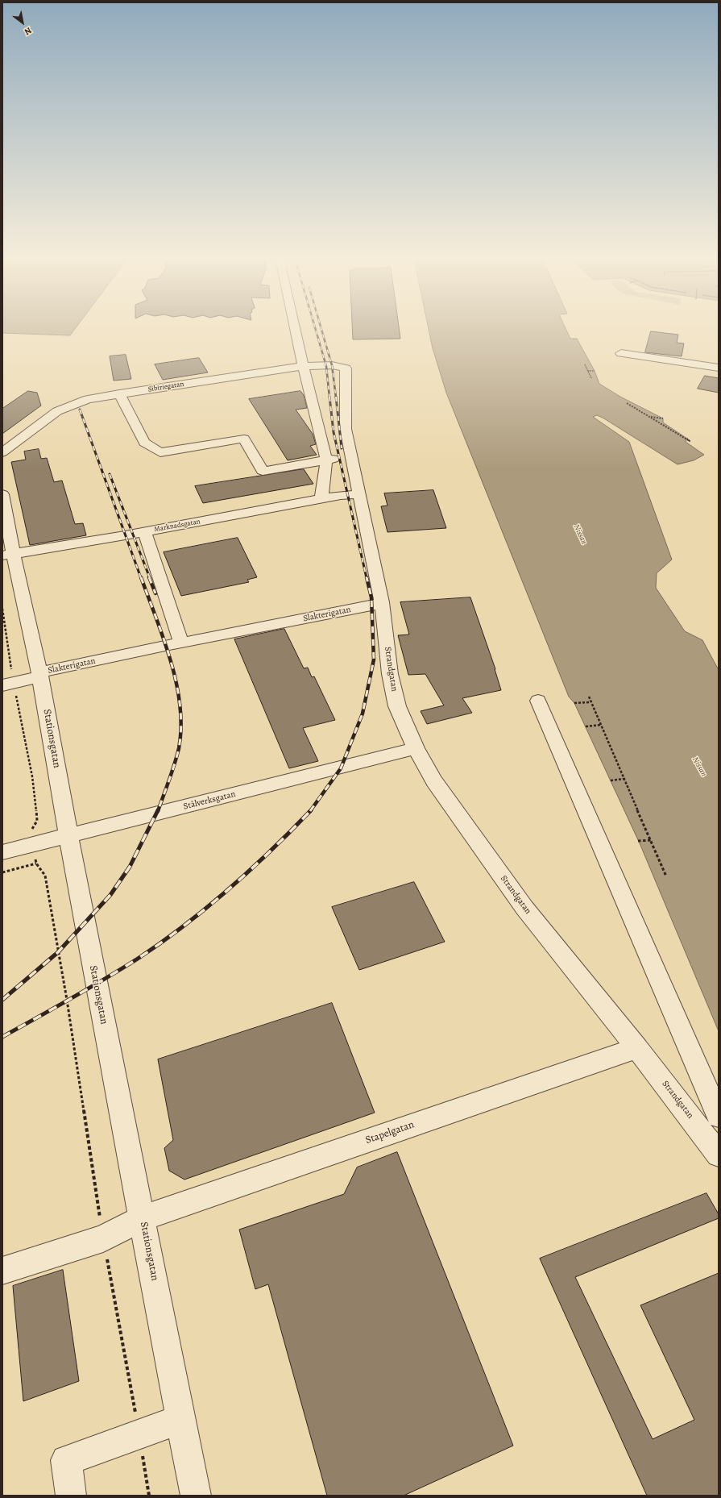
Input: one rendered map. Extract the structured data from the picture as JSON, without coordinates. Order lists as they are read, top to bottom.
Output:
{
  "streets": {
    "street": [
      "Sibiriegatan",
      "Marknadsgatan",
      "Slakterigatan",
      "Strandgatan",
      "Stationsgatan",
      "Stålverksgatan",
      "Stapelgatan"
    ]
  },
  "crossings": [
    ["Sibiriegatan", "Marknadsgatan"],
    ["Marknadsgatan", "Stationsgatan"],
    ["Slakterigatan", "Strandgatan"],
    ["Slakterigatan", "Stationsgatan"],
    ["Strandgatan", "Stålverksgatan"],
    ["Strandgatan", "Stapelgatan"],
    ["Stationsgatan", "Stålverksgatan"],
    ["Stationsgatan", "Stapelgatan"]
  ],
  "water": ["Nissan"],
  "north": "bottom right"
}
